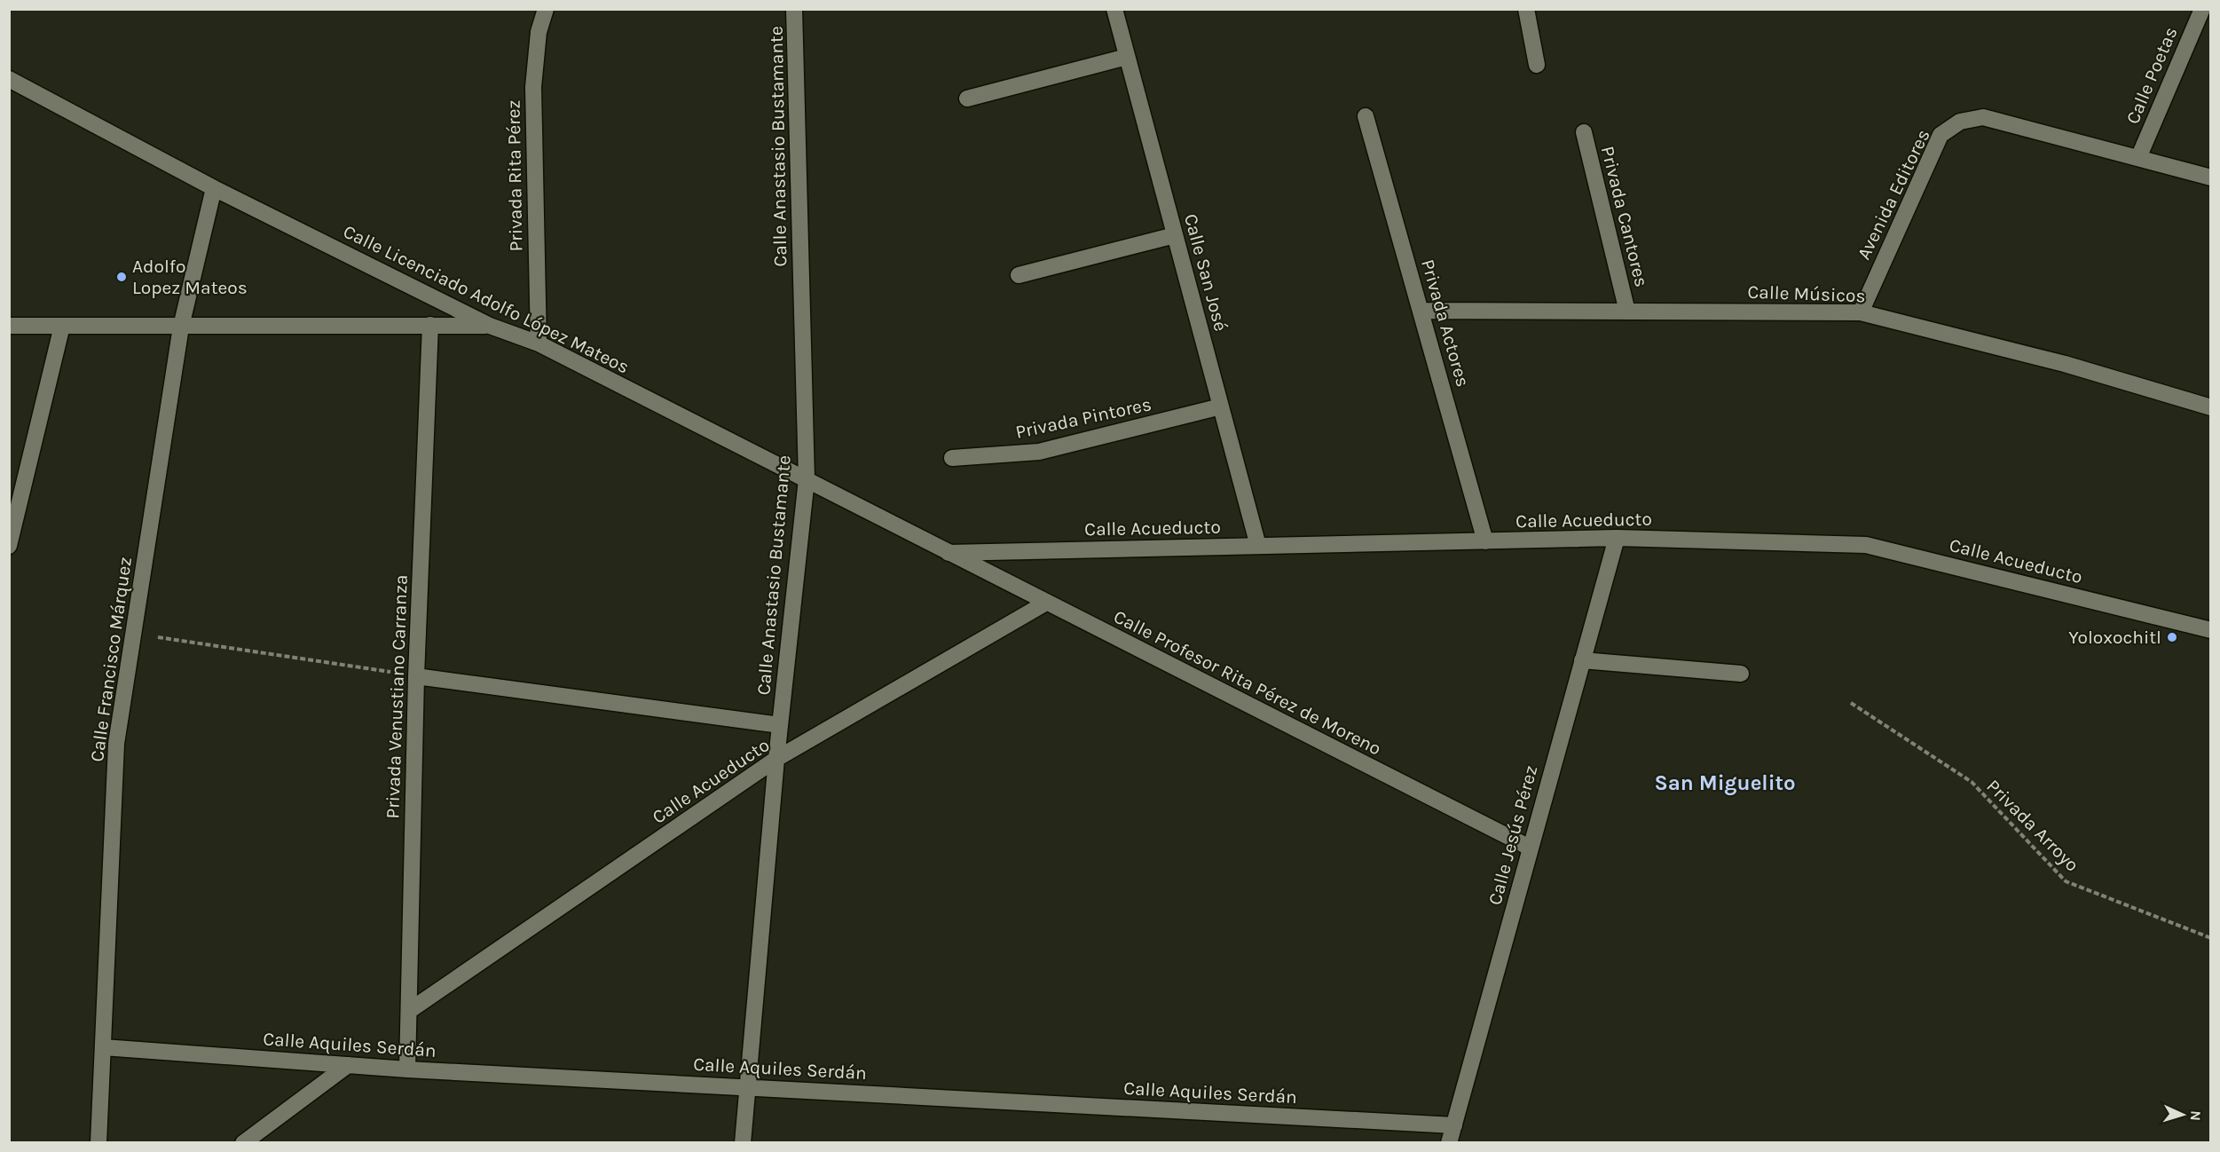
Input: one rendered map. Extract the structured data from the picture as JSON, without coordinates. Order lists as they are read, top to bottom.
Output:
{
  "streets": {
    "street": [
      "Calle Poetas",
      "Calle Anastasio Bustamante",
      "Privada Rita Pérez",
      "Avenida Editores",
      "Privada Cantores",
      "Calle San José",
      "Calle Músicos",
      "Calle Licenciado Adolfo López Mateos",
      "Privada Actores",
      "Privada Pintores",
      "Calle Acueducto",
      "Calle Francisco Márquez",
      "Calle Profesor Rita Pérez de Moreno",
      "Privada Venustiano Carranza",
      "Calle Jesús Pérez",
      "Calle Aquiles Serdán"
    ],
    "path": ["Privada Arroyo"]
  },
  "crossings": [
    ["Calle Poetas", "Avenida Editores"],
    ["Calle Anastasio Bustamante", "Calle Licenciado Adolfo López Mateos"],
    ["Calle Anastasio Bustamante", "Calle Acueducto"],
    ["Calle Anastasio Bustamante", "Calle Aquiles Serdán"],
    ["Privada Rita Pérez", "Calle Licenciado Adolfo López Mateos"],
    ["Avenida Editores", "Calle Músicos"],
    ["Privada Cantores", "Calle Músicos"],
    ["Calle San José", "Privada Pintores"],
    ["Calle San José", "Calle Acueducto"],
    ["Calle Músicos", "Privada Actores"],
    ["Calle Licenciado Adolfo López Mateos", "Calle Acueducto"],
    ["Calle Licenciado Adolfo López Mateos", "Calle Francisco Márquez"],
    ["Calle Licenciado Adolfo López Mateos", "Calle Profesor Rita Pérez de Moreno"],
    ["Privada Actores", "Calle Acueducto"],
    ["Calle Acueducto", "Calle Profesor Rita Pérez de Moreno"],
    ["Calle Acueducto", "Privada Venustiano Carranza"],
    ["Calle Acueducto", "Calle Jesús Pérez"],
    ["Calle Francisco Márquez", "Calle Aquiles Serdán"],
    ["Calle Profesor Rita Pérez de Moreno", "Calle Jesús Pérez"],
    ["Privada Venustiano Carranza", "Calle Aquiles Serdán"],
    ["Calle Jesús Pérez", "Calle Aquiles Serdán"]
  ],
  "districts": ["San Miguelito"],
  "places": ["Adolfo Lopez Mateos", "Yoloxochitl"],
  "north": "right"
}
